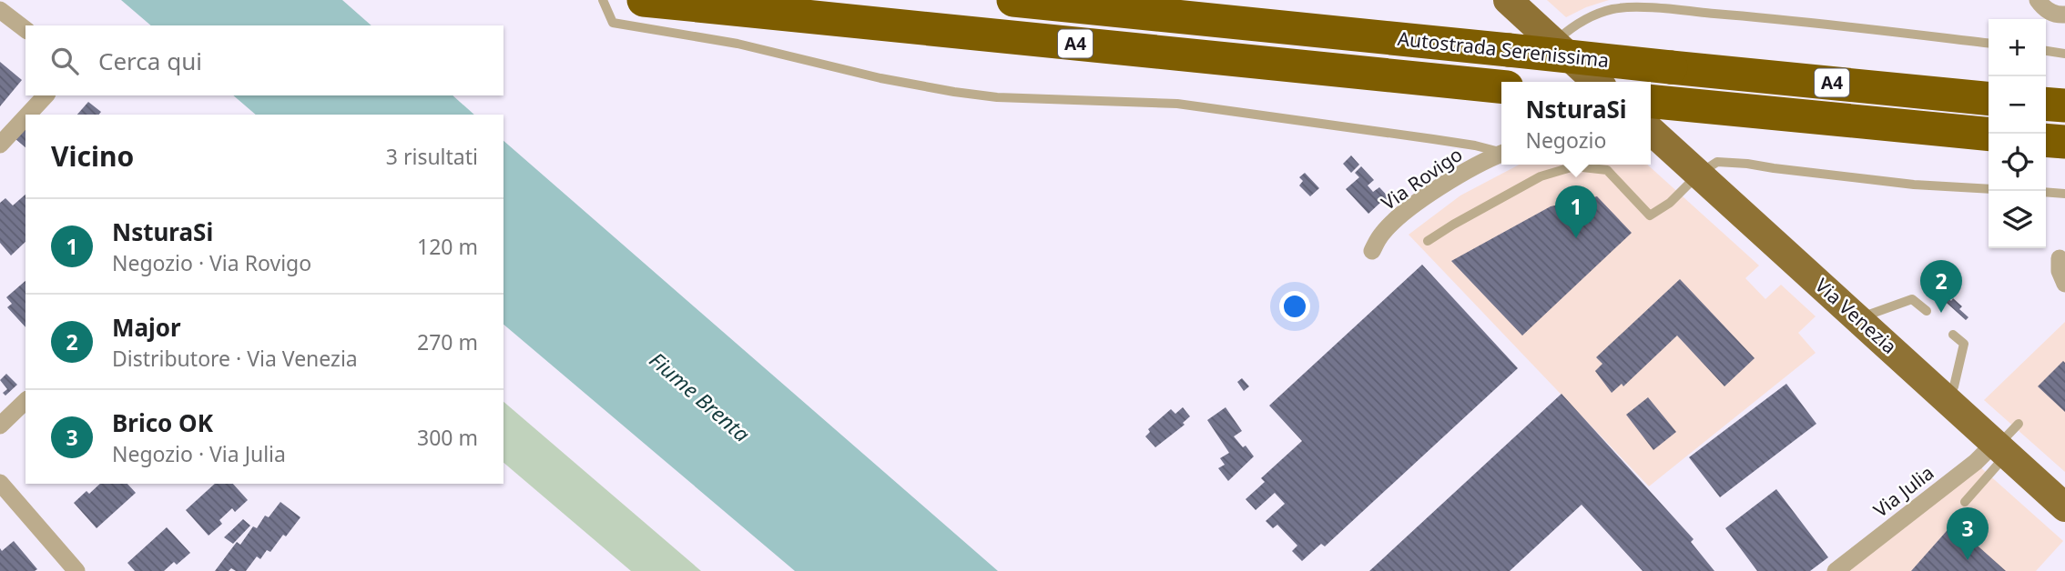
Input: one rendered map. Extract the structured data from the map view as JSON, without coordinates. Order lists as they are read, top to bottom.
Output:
{
  "streets": {
    "highway": ["A4", "Autostrada Serenissima"],
    "main road": ["Via Venezia"],
    "street": ["Via Rovigo", "Via Julia"]
  },
  "crossings": [
    ["Via Venezia", "Via Julia"]
  ],
  "water": ["Fiume Brenta"],
  "page": {
    "map_buttons": ["+", "−"],
    "search": "Cerca qui",
    "popup": ["NsturaSi", "Negozio"],
    "heading": ["Vicino", "3 risultati"],
    "pins": ["1", "2", "3"],
    "list": [
      {
        "mark": "1",
        "name": "NsturaSi",
        "note": "Negozio · Via Rovigo",
        "value": "120 m"
      },
      {
        "mark": "2",
        "name": "Major",
        "note": "Distributore · Via Venezia",
        "value": "270 m"
      },
      {
        "mark": "3",
        "name": "Brico OK",
        "note": "Negozio · Via Julia",
        "value": "300 m"
      }
    ]
  }
}
